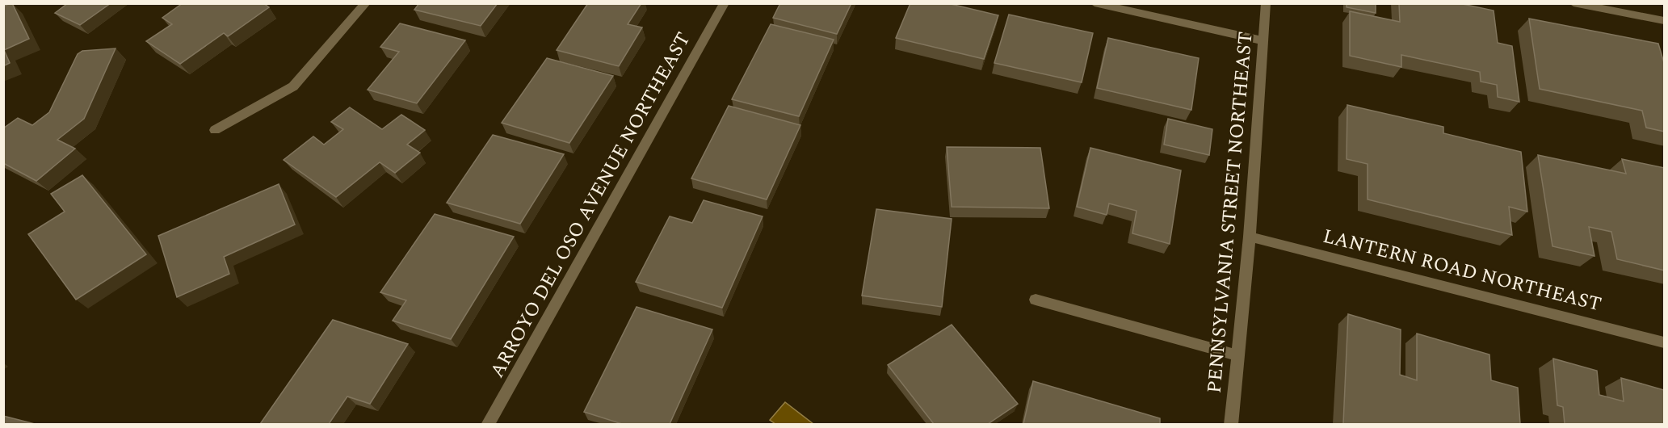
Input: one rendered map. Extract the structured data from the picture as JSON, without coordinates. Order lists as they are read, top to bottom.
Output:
{
  "streets": {
    "street": ["ARROYO DEL OSO AVENUE NORTHEAST", "PENNSYLVANIA STREET NORTHEAST", "LANTERN ROAD NORTHEAST"]
  },
  "crossings": [
    ["PENNSYLVANIA STREET NORTHEAST", "LANTERN ROAD NORTHEAST"]
  ]
}
